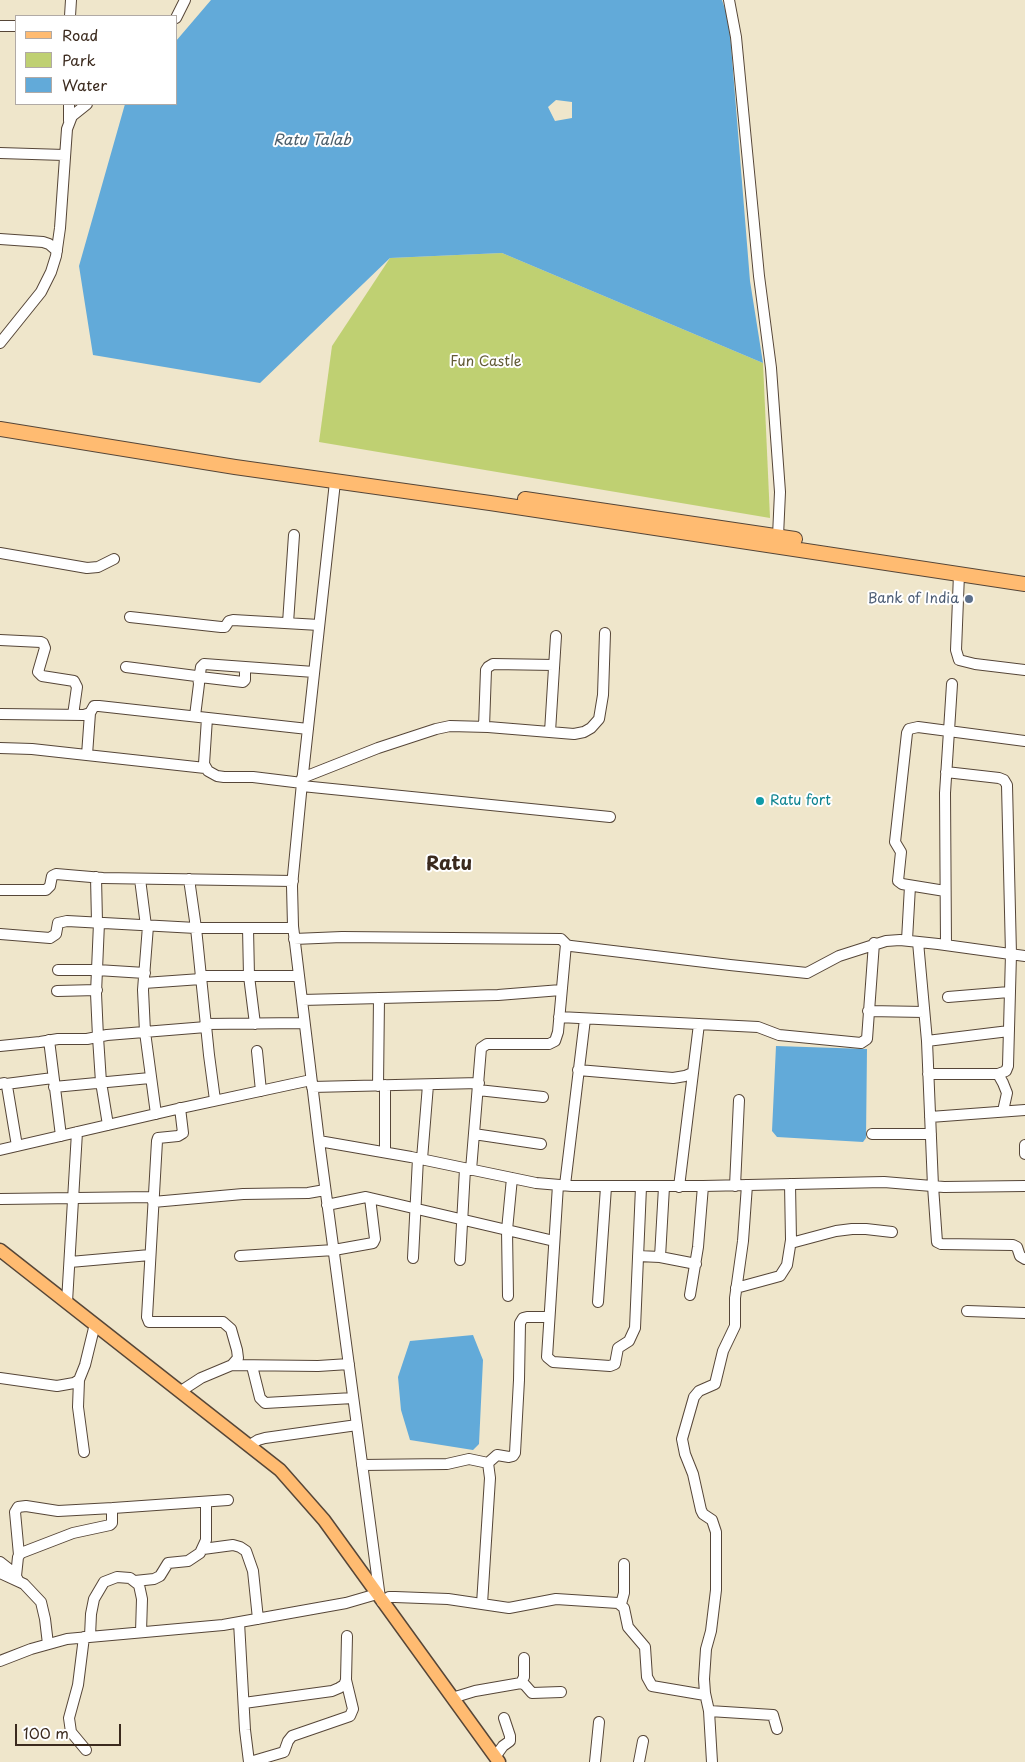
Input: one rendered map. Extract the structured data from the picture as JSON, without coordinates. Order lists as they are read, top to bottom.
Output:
{
  "districts": ["Ratu"],
  "water": ["Ratu Talab"],
  "parks": ["Fun Castle"],
  "places": ["Bank of India", "Ratu fort"],
  "legend": ["Road", "Park", "Water"],
  "scale_bar": "100 m"
}
